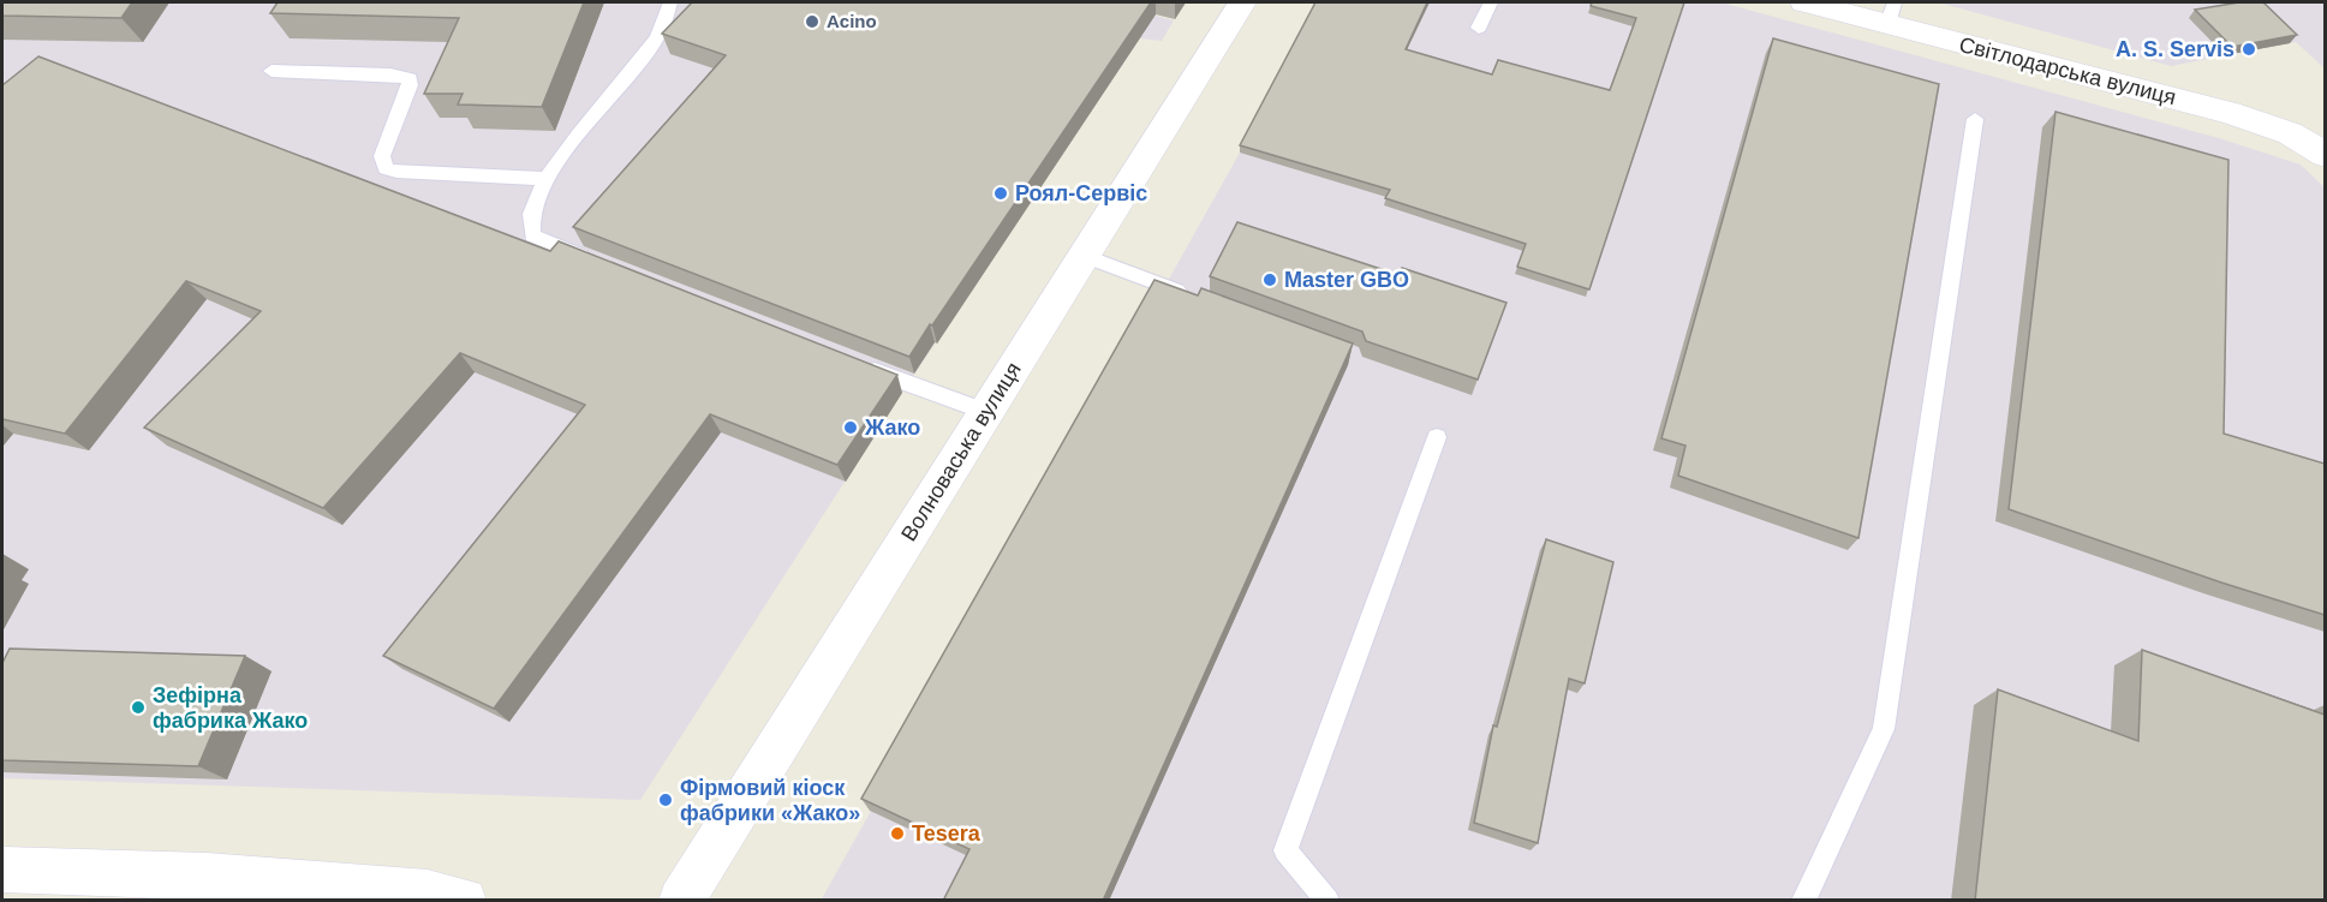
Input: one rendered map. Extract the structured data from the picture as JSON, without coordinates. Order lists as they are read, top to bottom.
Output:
{
  "streets": {
    "street": ["Світлодарська вулиця", "Волноваська вулиця"]
  },
  "places": [
    "Acino",
    "A. S. Servis",
    "Роял-Сервіс",
    "Master GBO",
    "Жако",
    "Зефірна фабрика Жако",
    "Фірмовий кіоск фабрики «Жако»",
    "Tesera"
  ]
}
